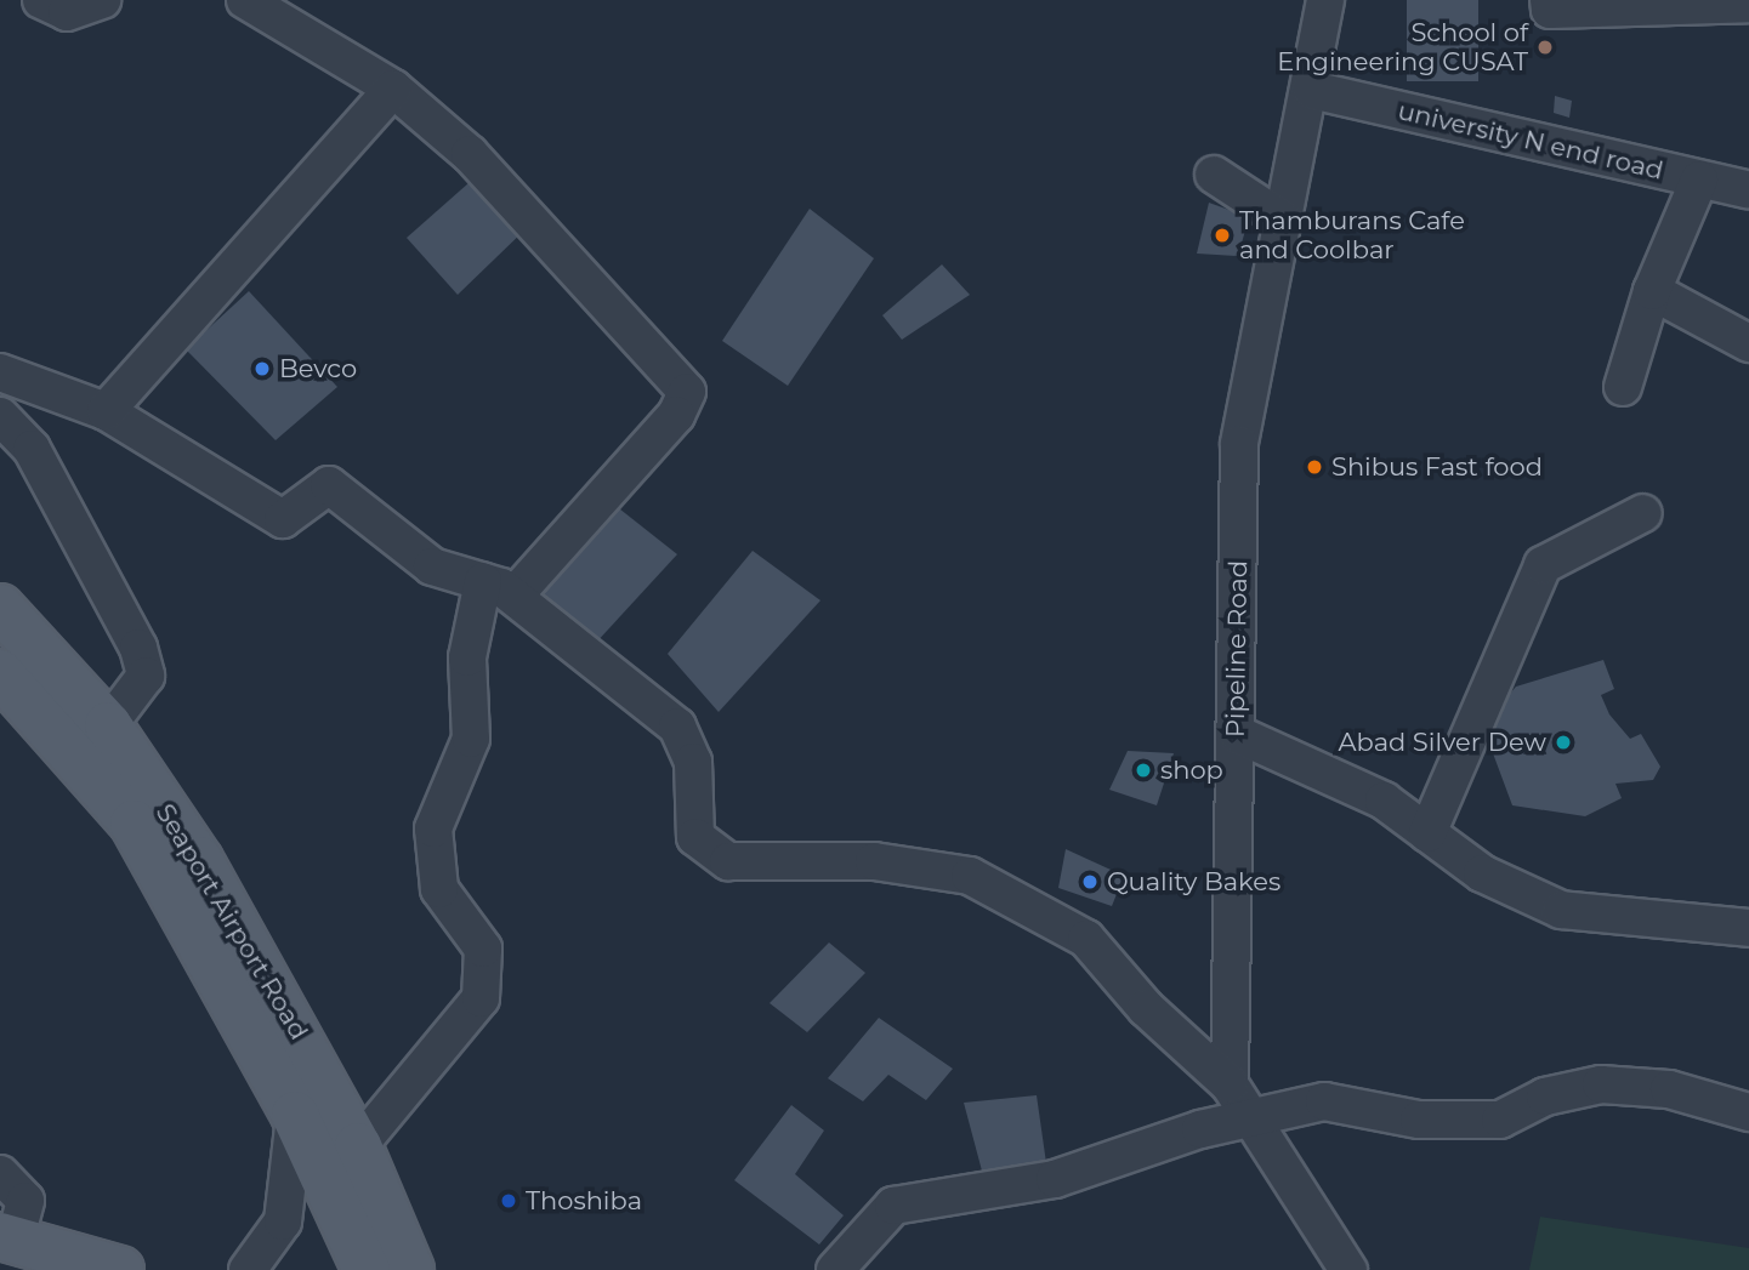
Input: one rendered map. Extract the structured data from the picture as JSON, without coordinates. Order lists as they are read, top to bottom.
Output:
{
  "streets": {
    "main road": ["Seaport Airport Road"],
    "street": ["university N end road", "Pipeline Road"]
  },
  "crossings": [
    ["university N end road", "Pipeline Road"]
  ],
  "places": [
    "School of Engineering CUSAT",
    "Thamburans Cafe and Coolbar",
    "Bevco",
    "Shibus Fast food",
    "Abad Silver Dew",
    "shop",
    "Quality Bakes",
    "Thoshiba"
  ]
}
